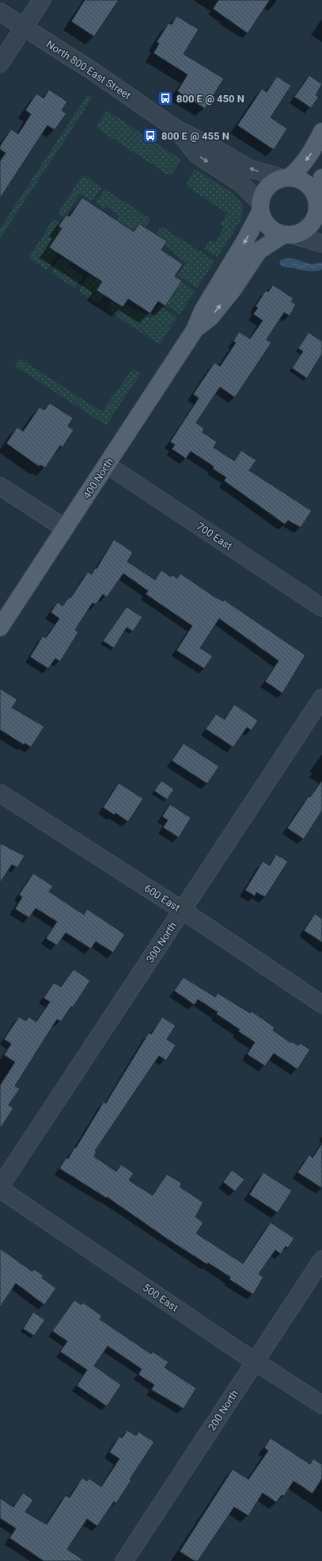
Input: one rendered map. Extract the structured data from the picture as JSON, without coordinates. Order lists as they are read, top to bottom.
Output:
{
  "streets": {
    "main road": ["400 North"],
    "street": [
      "North 800 East Street",
      "700 East",
      "600 East",
      "300 North",
      "500 East",
      "200 North"
    ]
  },
  "crossings": [
    ["400 North", "700 East"],
    ["600 East", "300 North"],
    ["500 East", "200 North"]
  ],
  "places": {
    "bus stop": ["800 E @ 450 N", "800 E @ 455 N"]
  }
}
